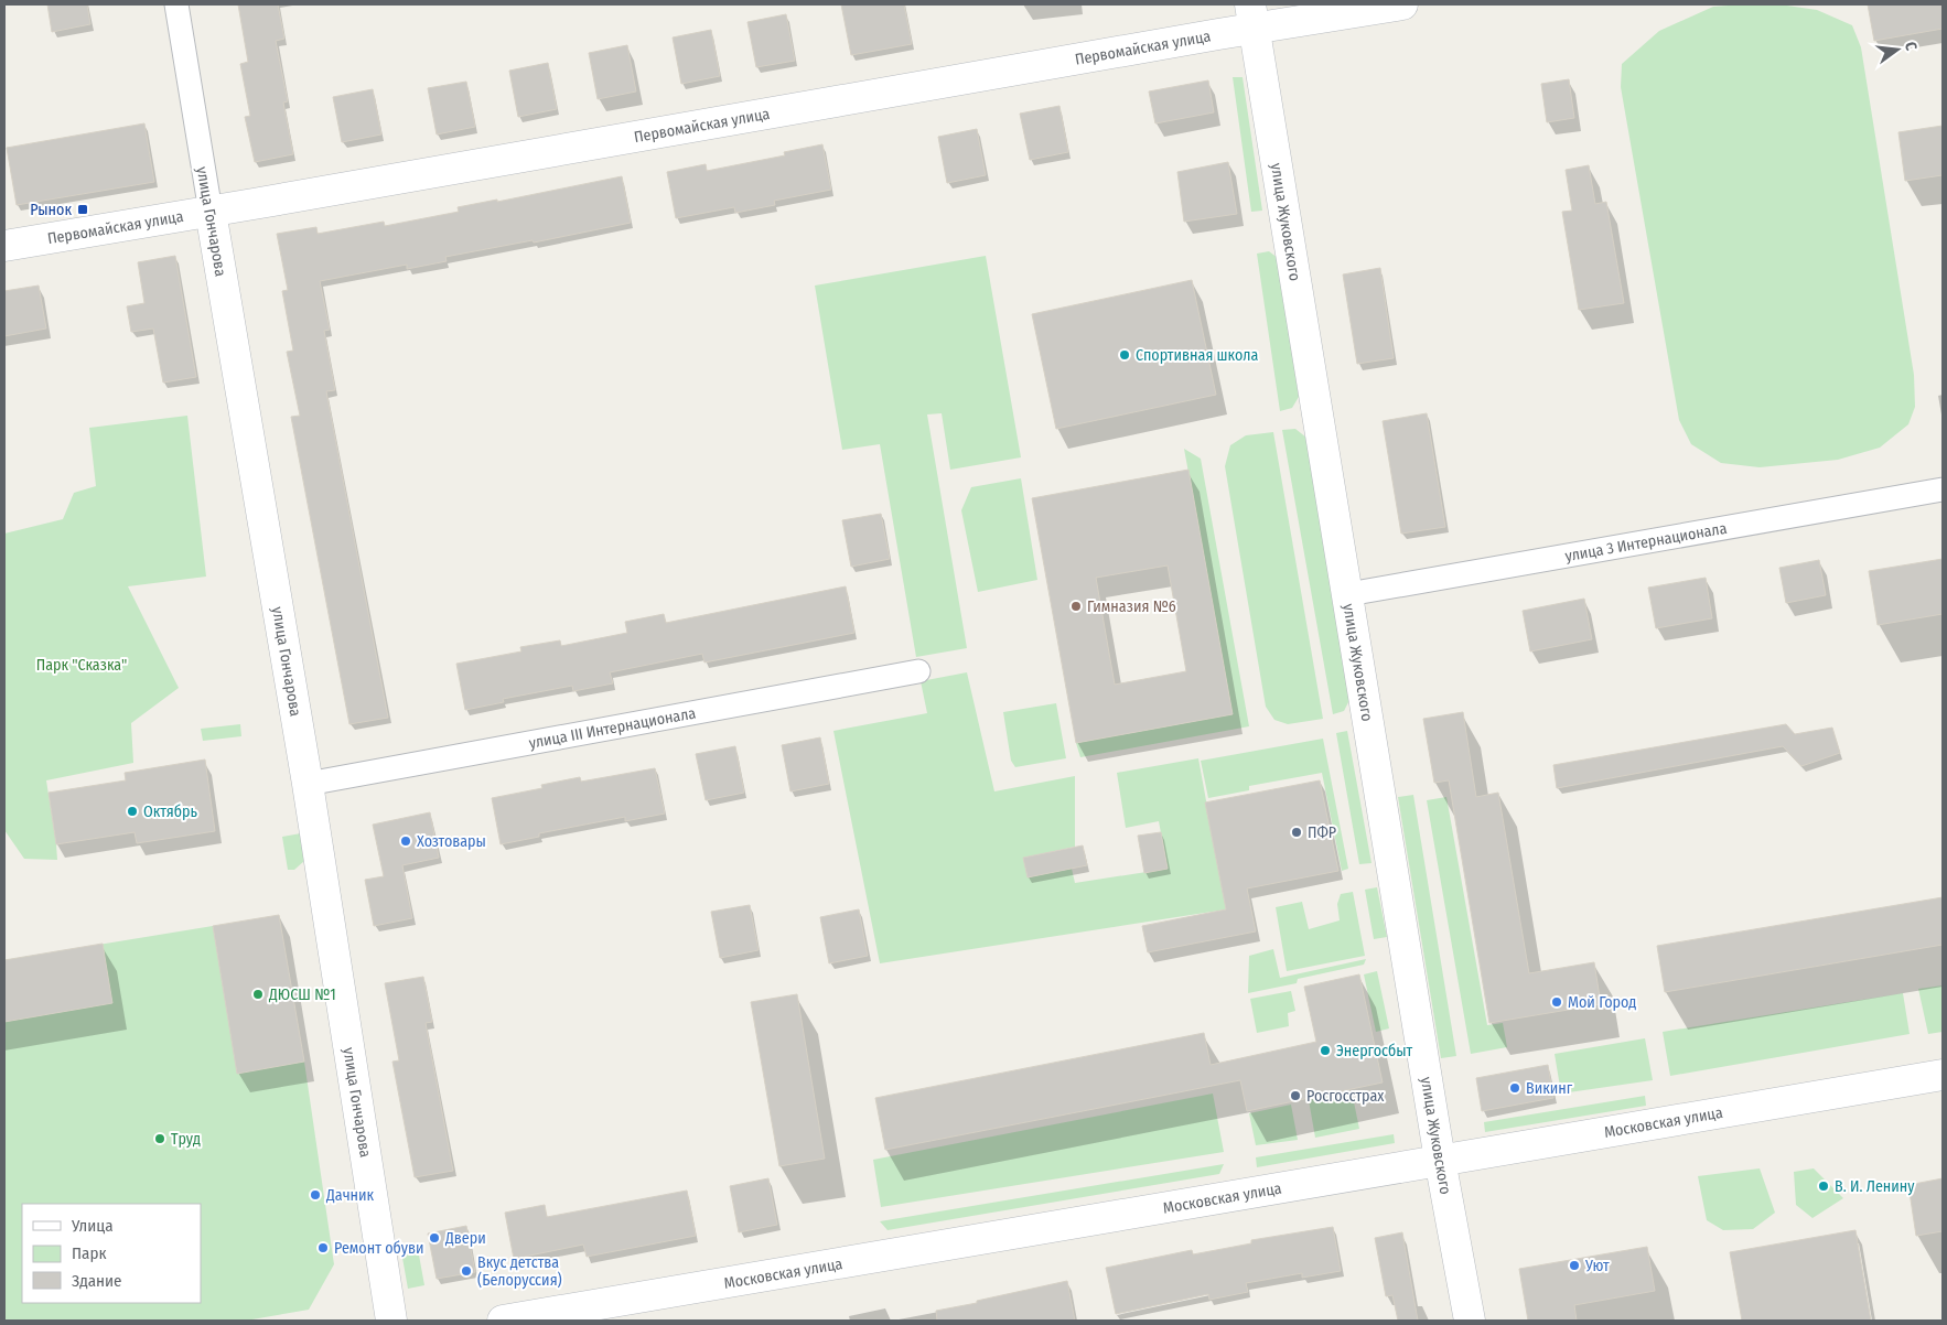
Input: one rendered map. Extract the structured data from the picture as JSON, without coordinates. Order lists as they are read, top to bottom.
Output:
{
  "streets": {
    "street": [
      "Первомайская улица",
      "улица Гончарова",
      "улица Жуковского",
      "улица 3 Интернационала",
      "улица III Интернационала",
      "Московская улица"
    ]
  },
  "crossings": [
    ["Первомайская улица", "улица Гончарова"],
    ["Первомайская улица", "улица Жуковского"],
    ["улица Гончарова", "улица III Интернационала"],
    ["улица Жуковского", "улица 3 Интернационала"],
    ["улица Жуковского", "Московская улица"]
  ],
  "parks": ["Парк \"Сказка\""],
  "places": {
    "transit": ["Рынок"],
    "other": [
      "Спортивная школа",
      "Гимназия №6",
      "Октябрь",
      "ПФР",
      "Хозтовары",
      "ДЮСШ №1",
      "Мой Город",
      "Энергосбыт",
      "Викинг",
      "Росгосстрах",
      "Труд",
      "В. И. Ленину",
      "Дачник",
      "Двери",
      "Ремонт обуви",
      "Уют",
      "Вкус детства (Белоруссия)"
    ]
  },
  "legend": ["Улица", "Парк", "Здание"],
  "north": "right"
}
